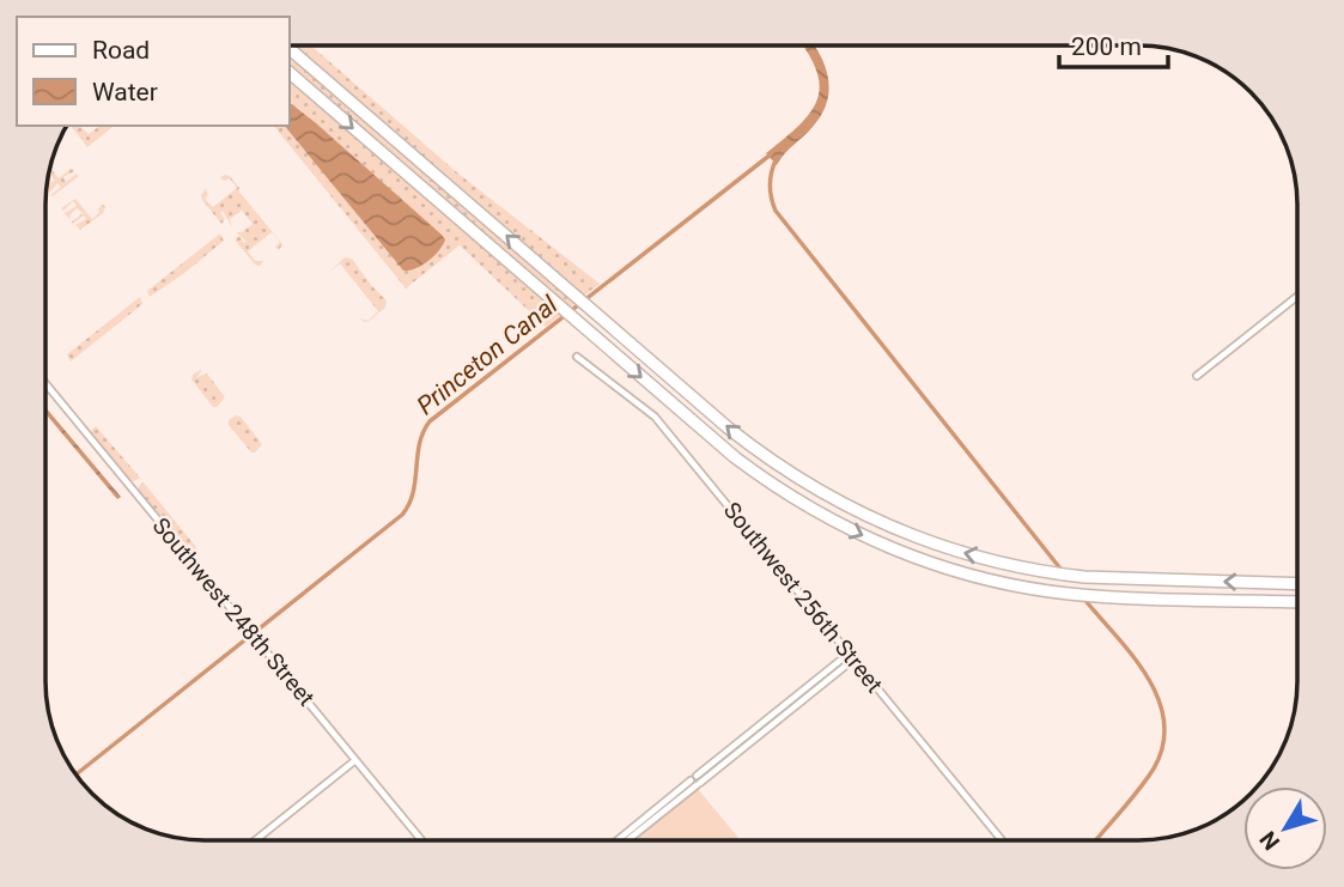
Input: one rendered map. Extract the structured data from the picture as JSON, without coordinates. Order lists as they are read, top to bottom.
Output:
{
  "streets": {
    "street": ["Southwest 256th Street", "Southwest 248th Street"]
  },
  "water": ["Princeton Canal"],
  "legend": ["Road", "Water"],
  "scale_bar": "200 m",
  "north": "bottom left"
}
